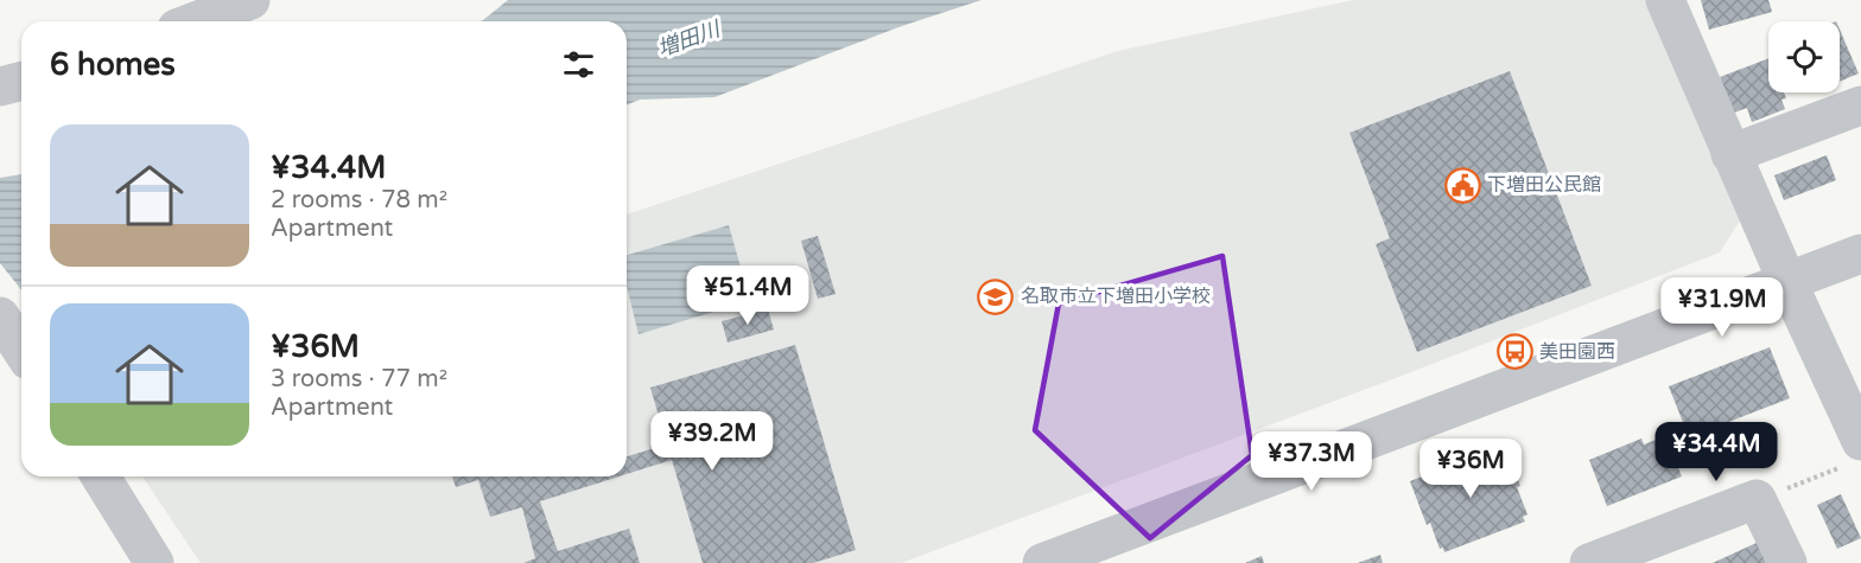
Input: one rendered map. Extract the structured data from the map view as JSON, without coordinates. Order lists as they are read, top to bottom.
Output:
{
  "water": ["増田川"],
  "places": {
    "public building": ["下増田公民館"],
    "school or university": ["名取市立下増田小学校"],
    "bus stop": ["美田園西"]
  },
  "page": {
    "heading": "6 homes",
    "list": [
      {
        "name": "¥34.4M",
        "note": "2 rooms · 78 m² · Apartment"
      },
      {
        "name": "¥36M",
        "note": "3 rooms · 77 m² · Apartment"
      }
    ],
    "price": [
      "¥51.4M",
      "¥31.9M",
      "¥39.2M",
      "¥34.4M",
      "¥37.3M",
      "¥36M"
    ]
  }
}
